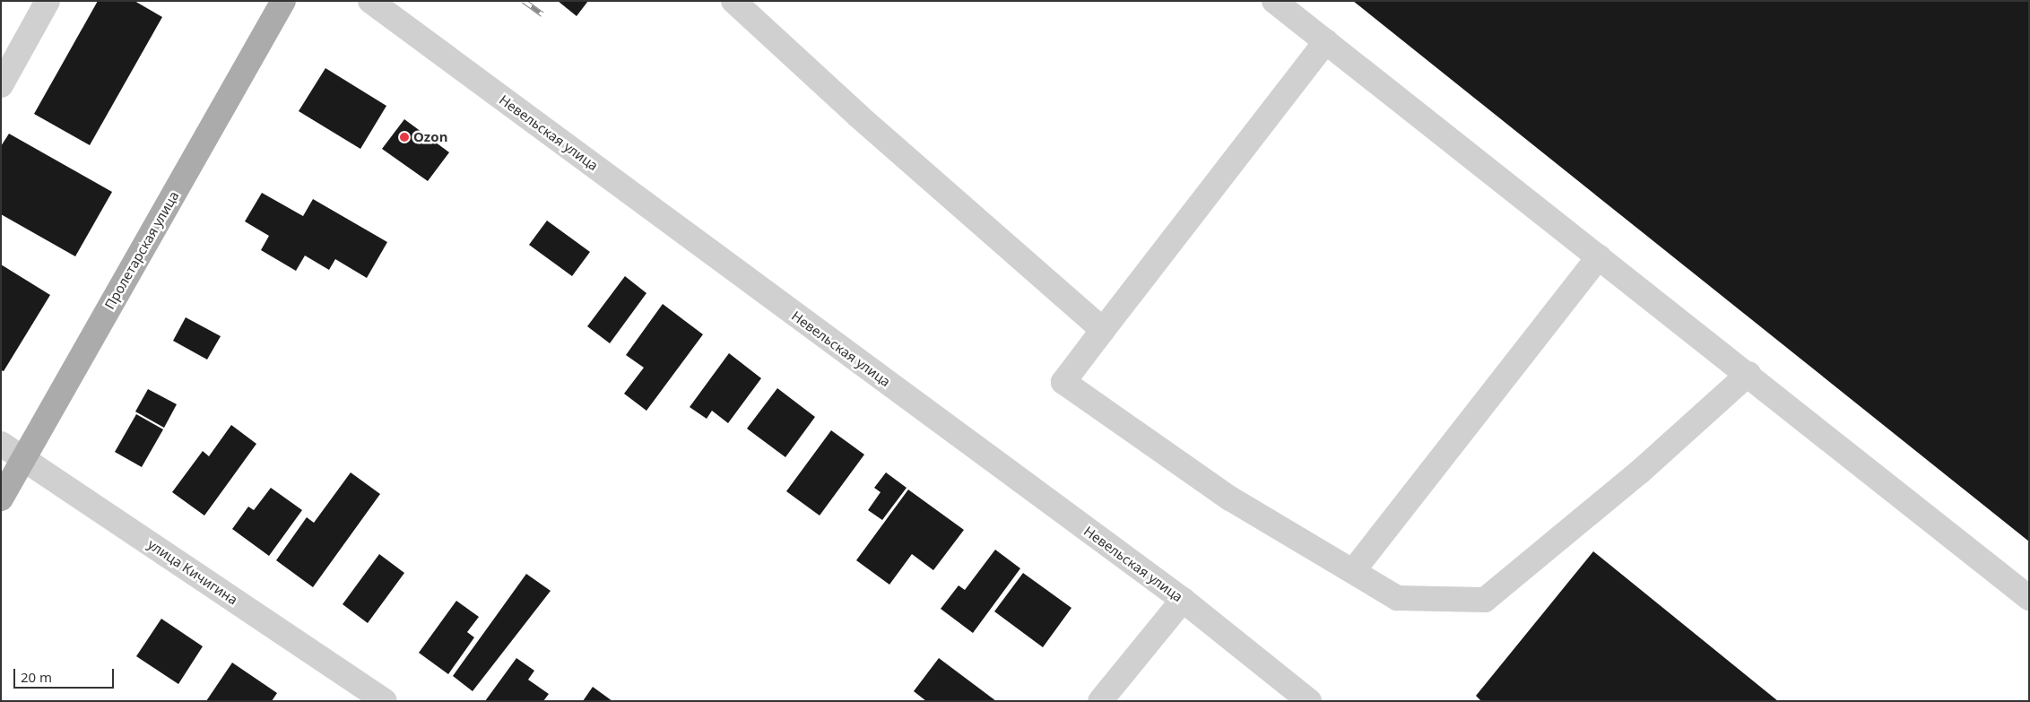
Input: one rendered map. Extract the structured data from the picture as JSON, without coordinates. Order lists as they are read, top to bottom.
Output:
{
  "streets": {
    "main road": ["Пролетарская улица"],
    "street": ["Невельская улица", "улица Кичигина"]
  },
  "crossings": [
    ["Пролетарская улица", "улица Кичигина"]
  ],
  "places": ["Ozon"],
  "scale_bar": "20 m"
}
